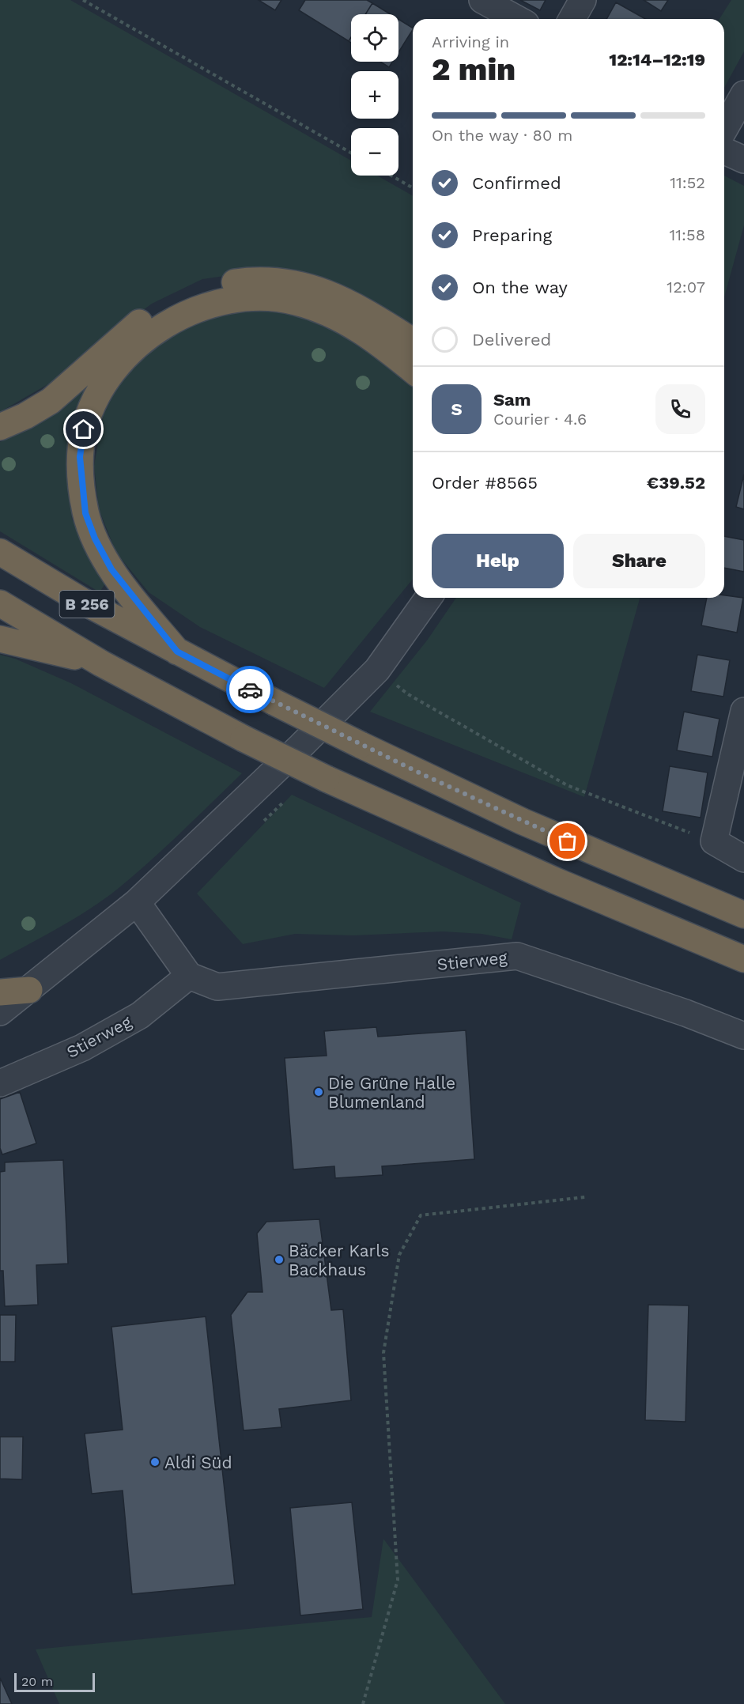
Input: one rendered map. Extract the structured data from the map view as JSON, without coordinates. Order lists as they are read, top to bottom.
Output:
{
  "streets": {
    "highway": ["B 256"],
    "street": ["Stierweg"]
  },
  "places": ["Die Grüne Halle Blumenland", "Bäcker Karls Backhaus", "Aldi Süd"],
  "scale_bar": "20 m",
  "page": {
    "map_buttons": ["+", "−"],
    "heading": ["2 min", "Arriving in", "12:14–12:19"],
    "panel": [
      "Sam",
      "Courier · 4.6",
      "Order #8565",
      "€39.52"
    ],
    "bar": "On the way · 80 m",
    "list": [
      ["Confirmed", "11:52"],
      ["Preparing", "11:58"],
      ["On the way", "12:07"],
      "Delivered"
    ],
    "round": "S",
    "buttons": ["Help", "Share"],
    "scale": "20 m"
  }
}
